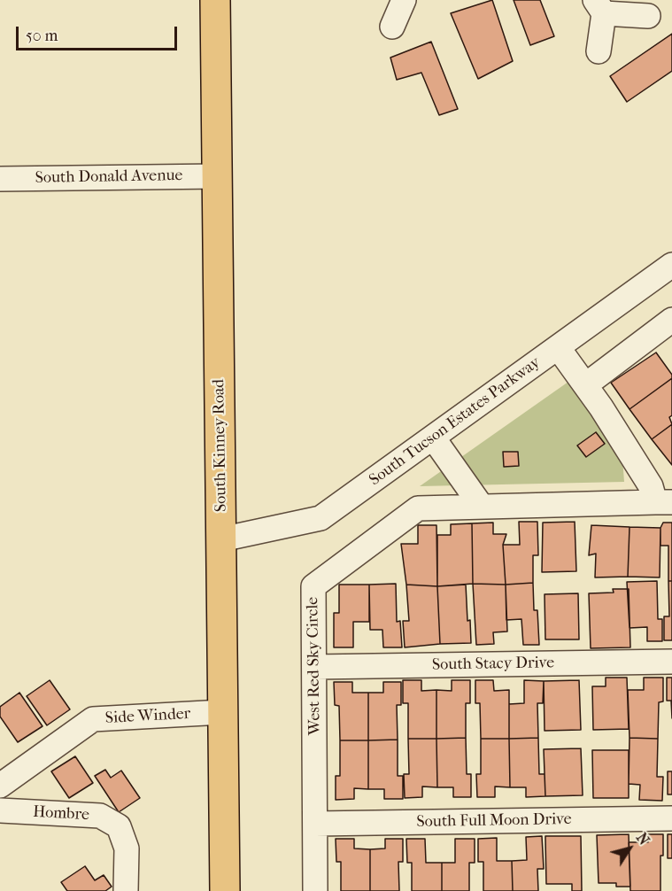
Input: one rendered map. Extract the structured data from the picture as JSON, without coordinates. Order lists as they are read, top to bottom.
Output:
{
  "streets": {
    "main road": ["South Kinney Road"],
    "street": [
      "South Donald Avenue",
      "South Tucson Estates Parkway",
      "South Stacy Drive",
      "West Red Sky Circle",
      "Side Winder",
      "Hombre",
      "South Full Moon Drive"
    ]
  },
  "crossings": [
    ["South Donald Avenue", "South Kinney Road"],
    ["South Tucson Estates Parkway", "South Kinney Road"],
    ["South Tucson Estates Parkway", "West Red Sky Circle"],
    ["South Kinney Road", "Side Winder"],
    ["South Stacy Drive", "West Red Sky Circle"],
    ["West Red Sky Circle", "South Full Moon Drive"]
  ],
  "scale_bar": "50 m",
  "north": "top right"
}
